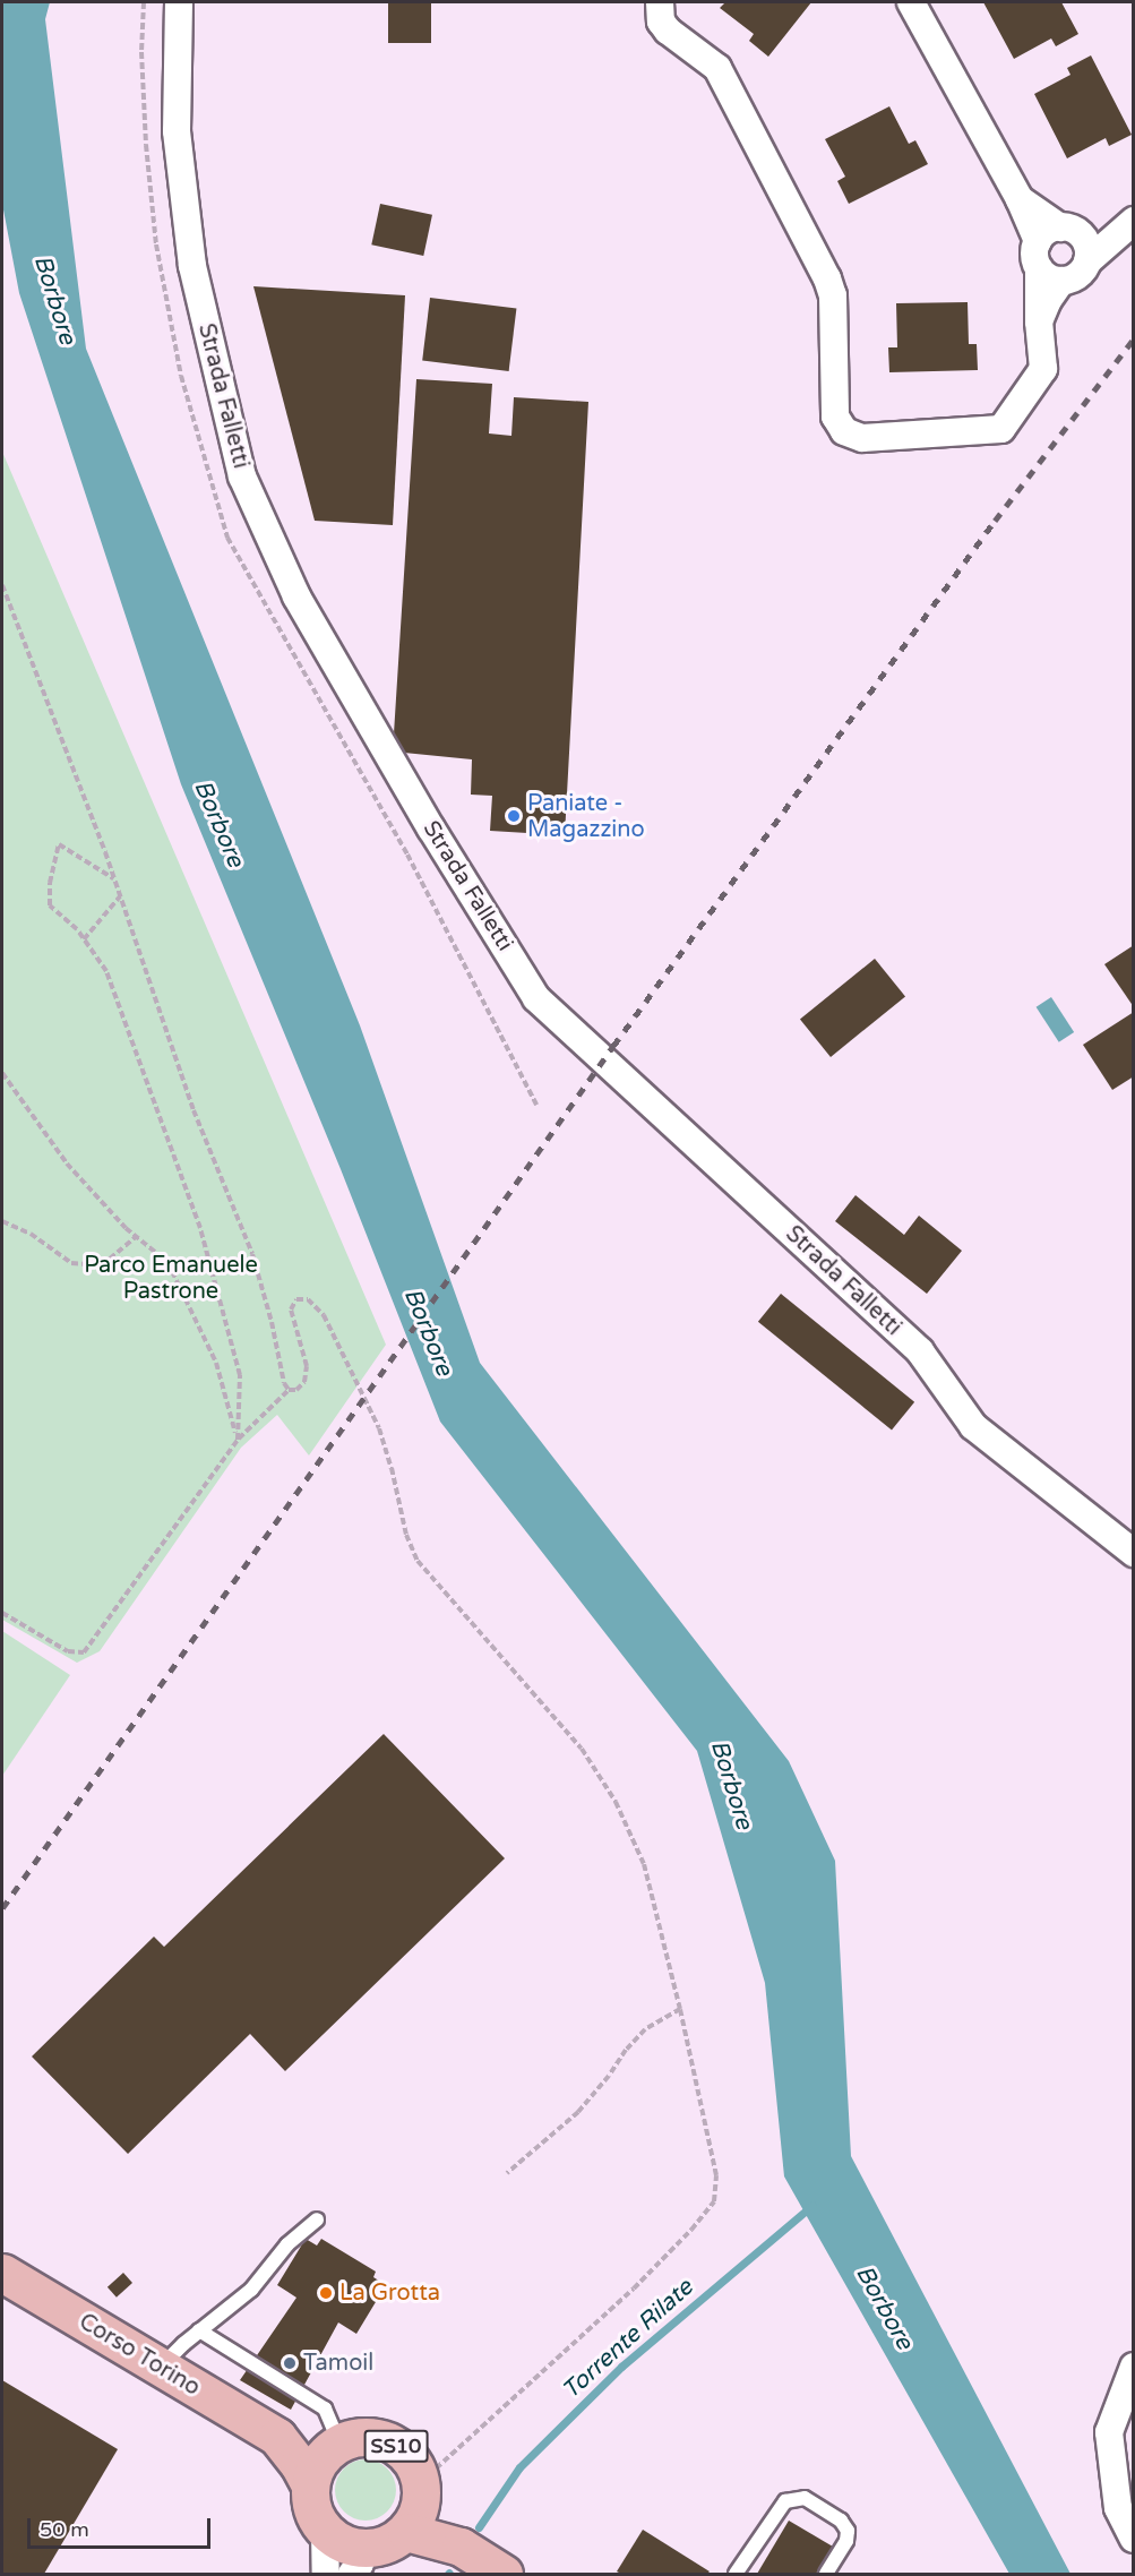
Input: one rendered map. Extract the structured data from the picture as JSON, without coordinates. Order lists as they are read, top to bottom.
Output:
{
  "streets": {
    "main road": ["Corso Torino", "SS10"],
    "street": ["Strada Falletti"]
  },
  "crossings": [
    ["Corso Torino", "SS10"]
  ],
  "water": ["Borbore", "Torrente Rilate"],
  "parks": ["Parco Emanuele Pastrone"],
  "places": ["Paniate - Magazzino", "La Grotta", "Tamoil"],
  "scale_bar": "50 m"
}
